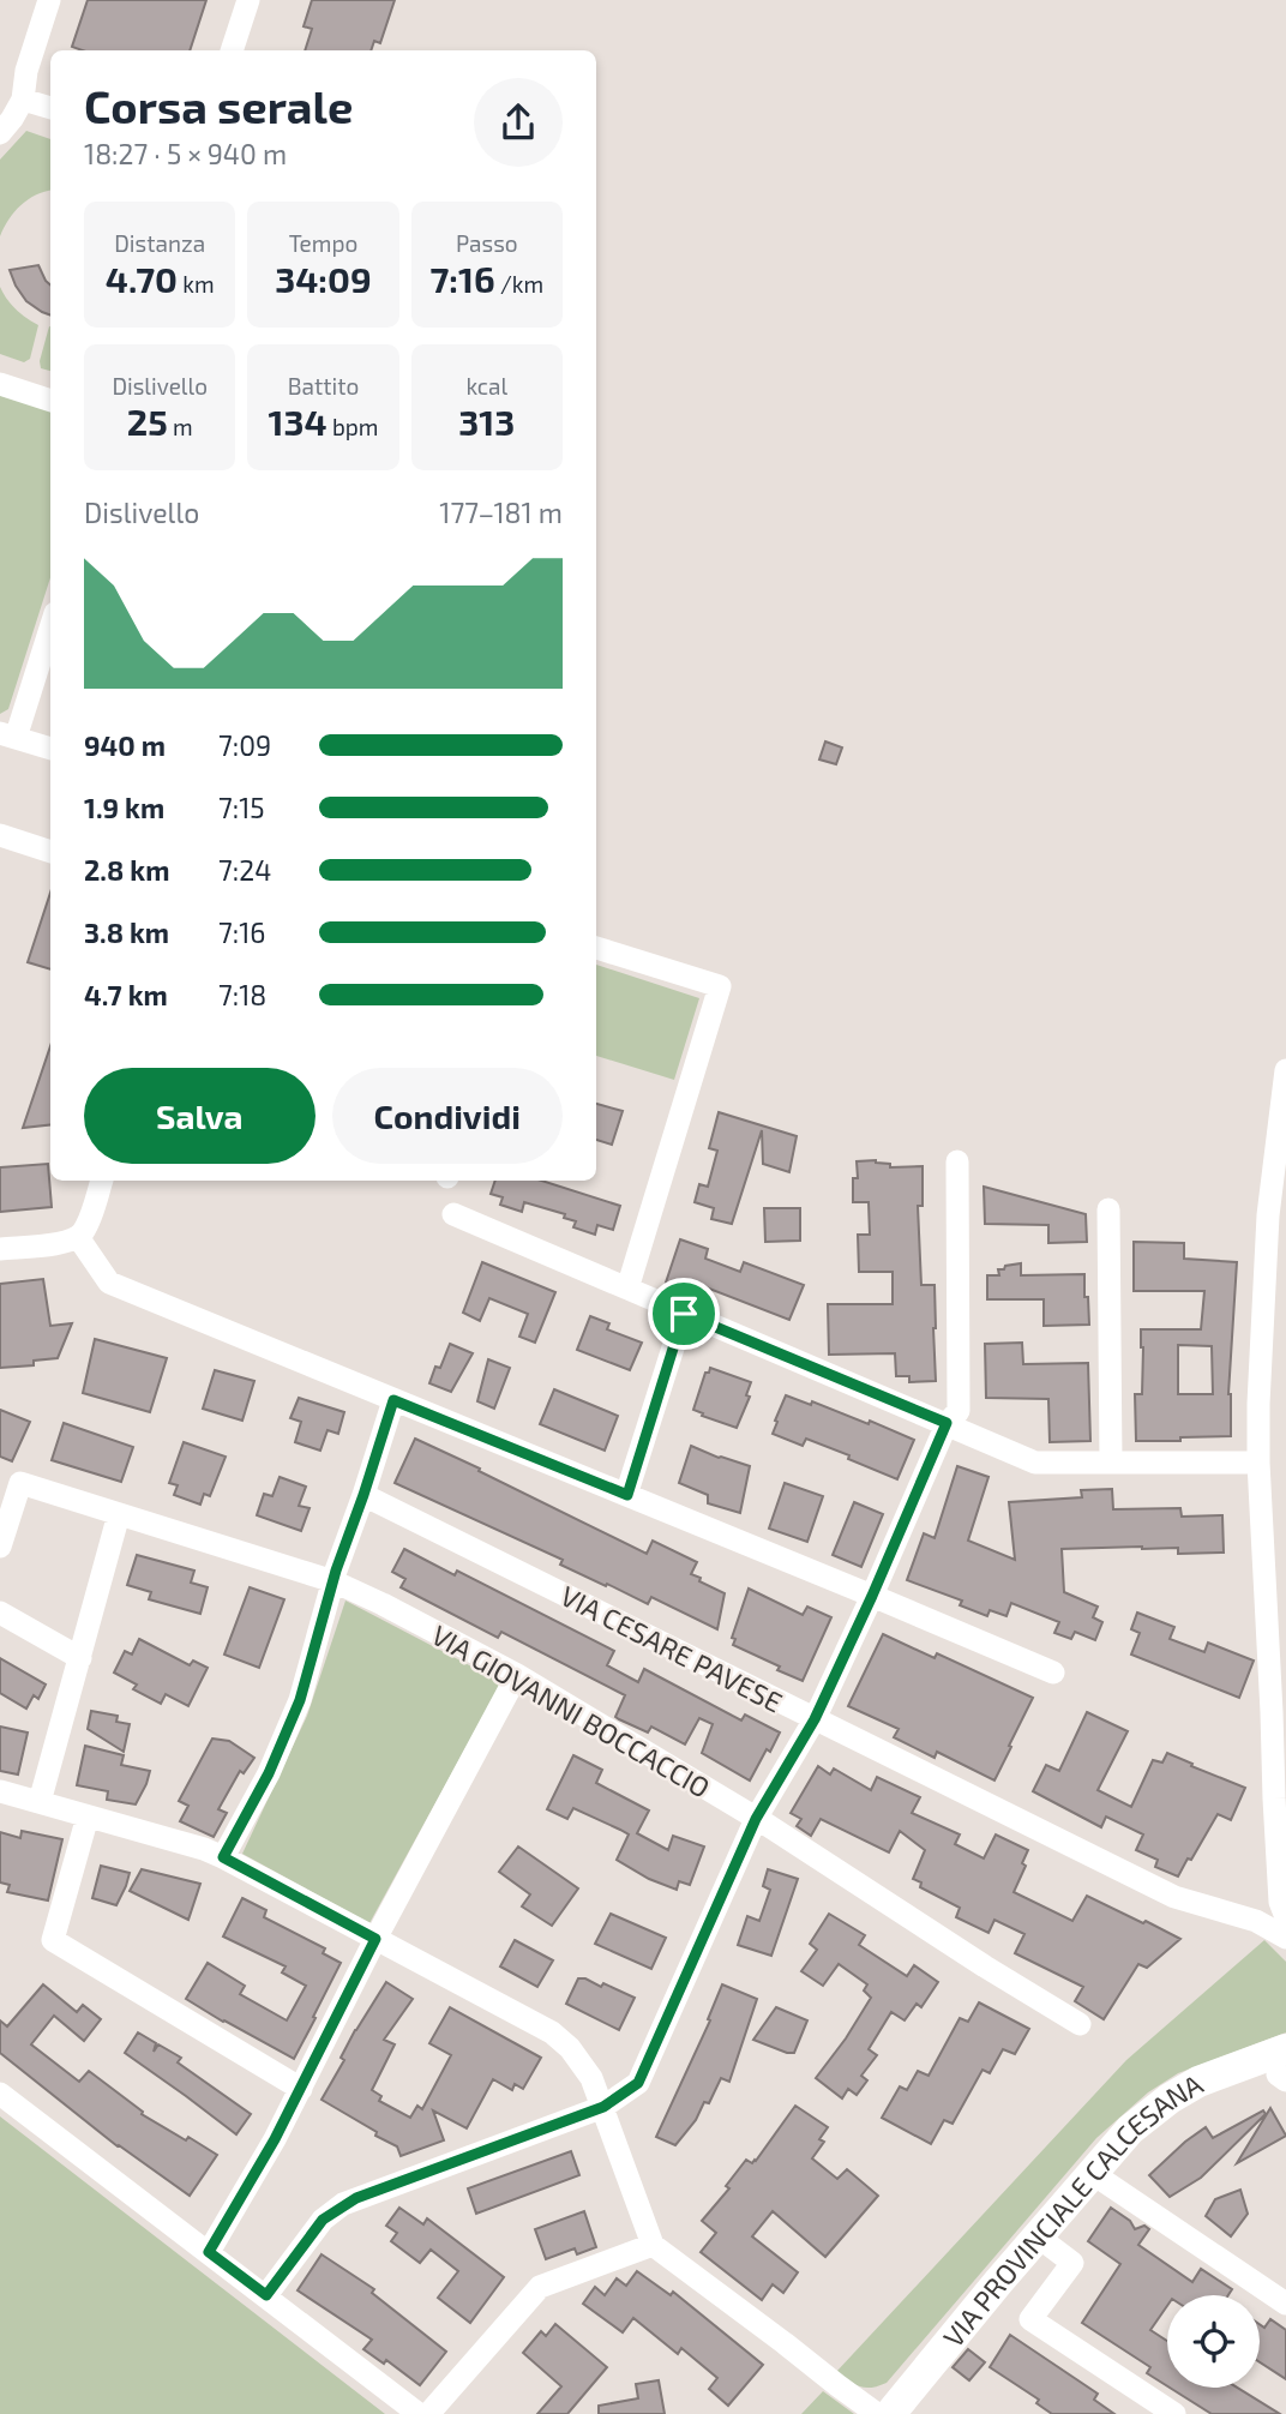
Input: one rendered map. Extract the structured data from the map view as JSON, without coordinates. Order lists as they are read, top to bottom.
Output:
{
  "streets": {
    "main road": ["VIA PROVINCIALE CALCESANA"],
    "street": ["VIA CESARE PAVESE", "VIA GIOVANNI BOCCACCIO"]
  },
  "page": {
    "heading": ["Corsa serale", "18:27 · 5 × 940 m"],
    "stats": [
      ["Distanza", "4.70 km"],
      ["Tempo", "34:09"],
      ["Passo", "7:16 /km"],
      ["Dislivello", "25 m"],
      ["Battito", "134 bpm"],
      ["kcal", "313"]
    ],
    "chart": ["Dislivello", "177–181 m"],
    "list": [
      {
        "name": "940 m",
        "note": "7:09"
      },
      {
        "name": "1.9 km",
        "note": "7:15"
      },
      {
        "name": "2.8 km",
        "note": "7:24"
      },
      {
        "name": "3.8 km",
        "note": "7:16"
      },
      {
        "name": "4.7 km",
        "note": "7:18"
      }
    ],
    "buttons": ["Salva", "Condividi"]
  }
}
